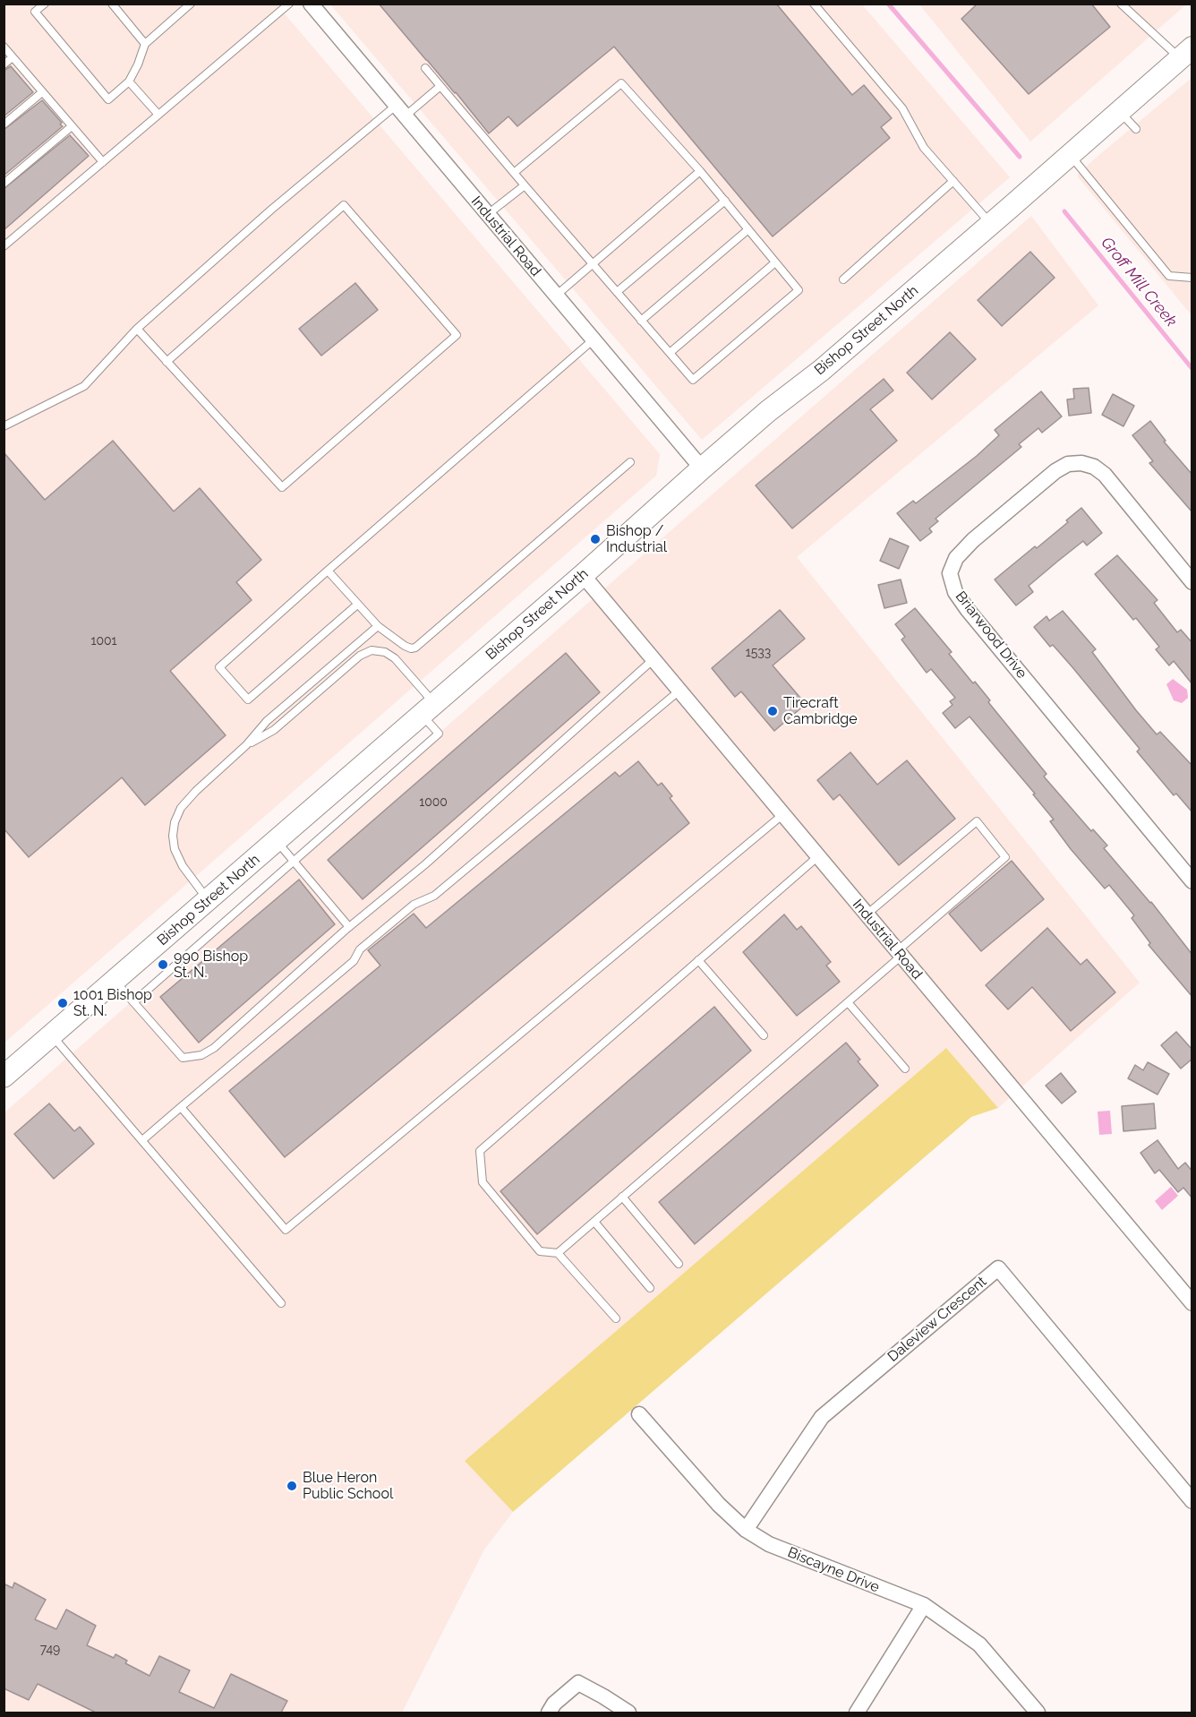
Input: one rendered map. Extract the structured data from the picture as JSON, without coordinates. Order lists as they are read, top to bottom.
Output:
{
  "streets": {
    "main road": ["Bishop Street North"],
    "street": [
      "Industrial Road",
      "Briarwood Drive",
      "Daleview Crescent",
      "Biscayne Drive"
    ]
  },
  "crossings": [
    ["Industrial Road", "Bishop Street North"],
    ["Daleview Crescent", "Biscayne Drive"]
  ],
  "water": ["Groff Mill Creek"],
  "places": [
    "Bishop / Industrial",
    "Tirecraft Cambridge",
    "990 Bishop St. N.",
    "1001 Bishop St. N.",
    "Blue Heron Public School"
  ],
  "house_numbers": [
    "1001",
    "1533",
    "1000",
    "749"
  ]
}
